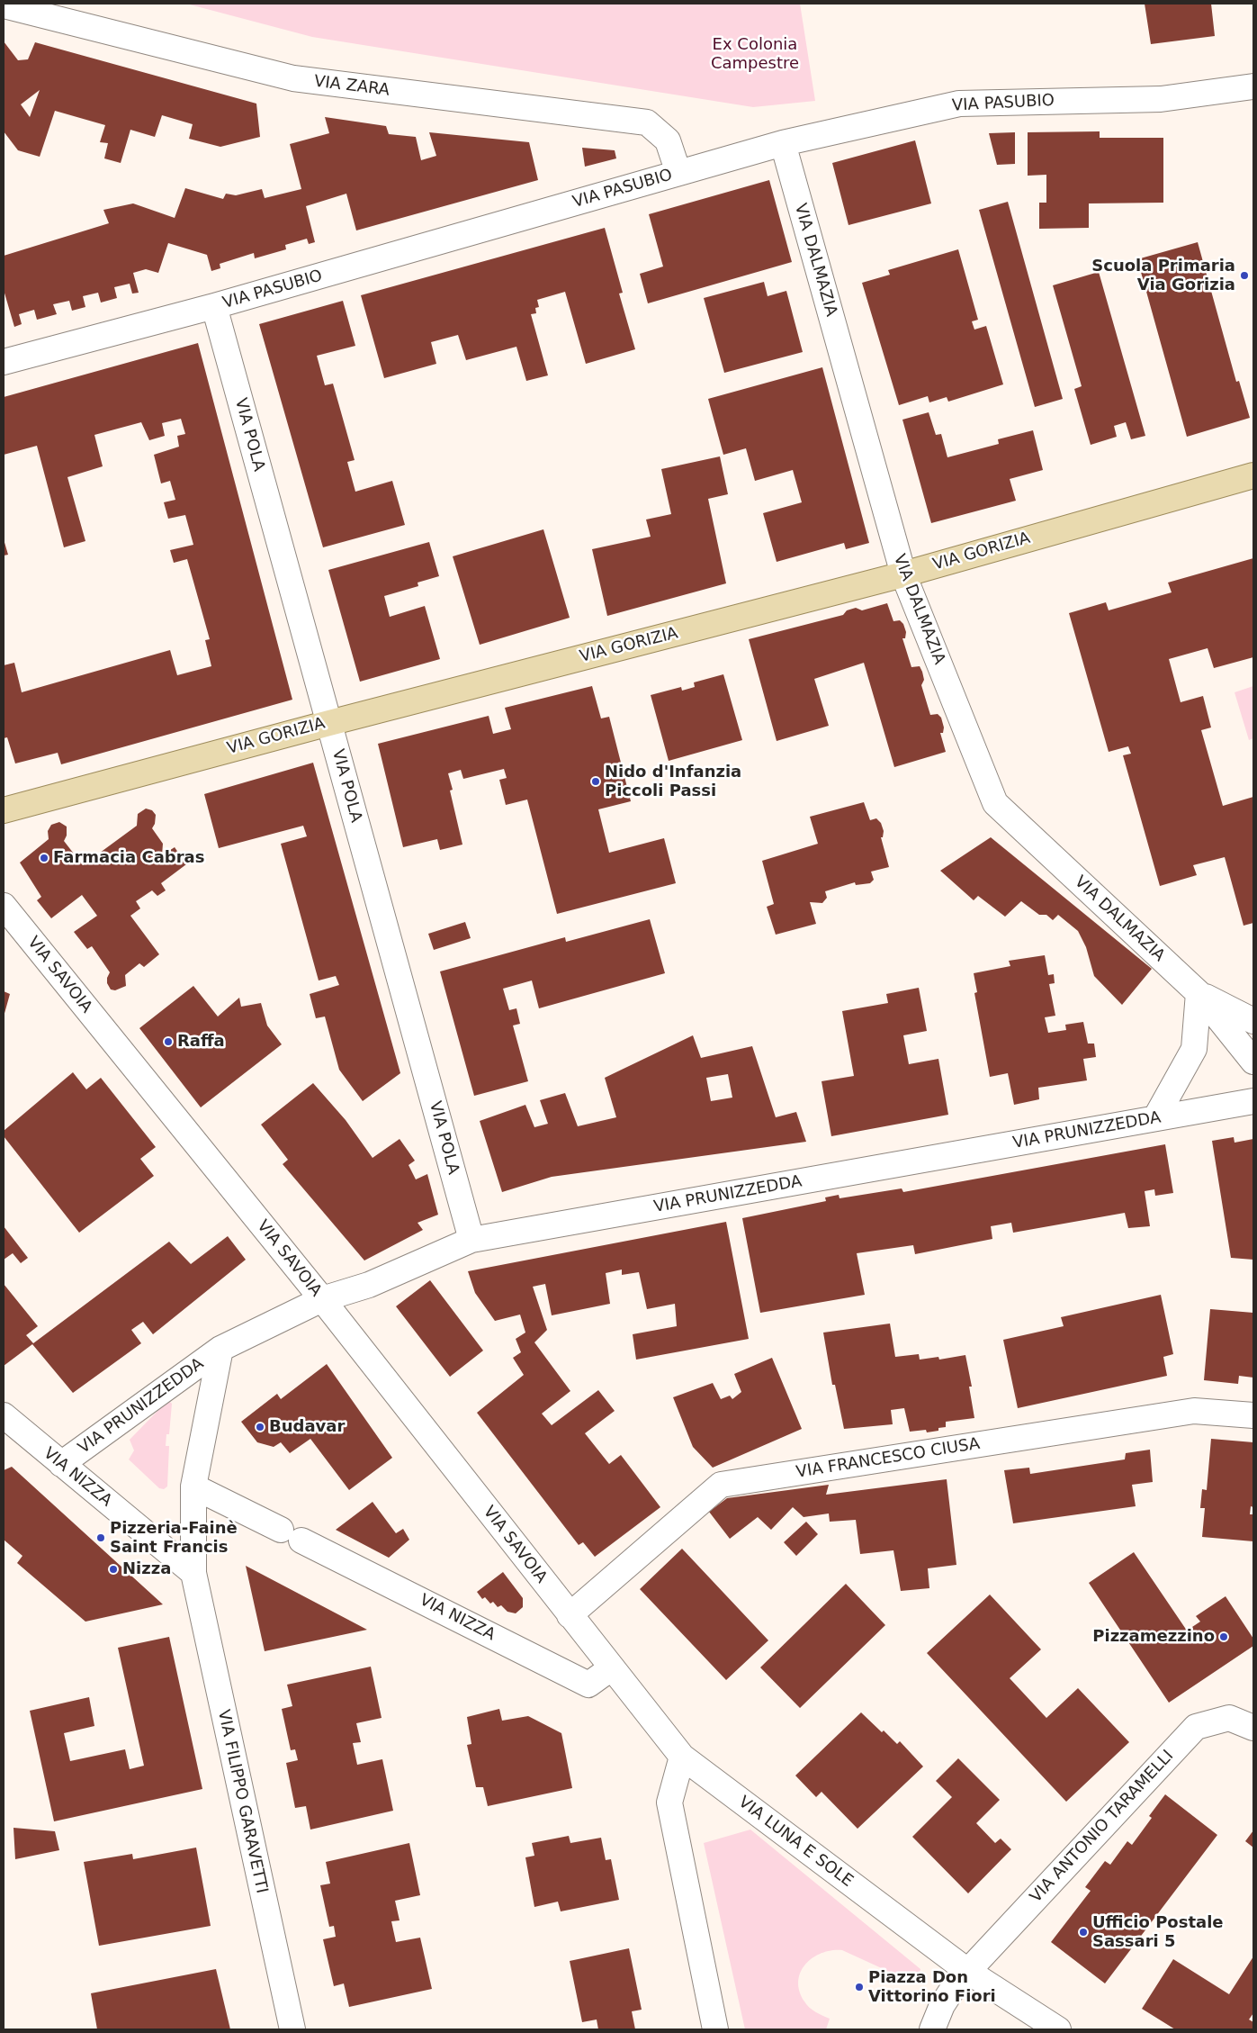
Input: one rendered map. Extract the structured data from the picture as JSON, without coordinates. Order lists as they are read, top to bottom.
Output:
{
  "streets": {
    "main road": ["VIA GORIZIA"],
    "street": [
      "VIA ZARA",
      "VIA PASUBIO",
      "VIA DALMAZIA",
      "VIA POLA",
      "VIA SAVOIA",
      "VIA PRUNIZZEDDA",
      "VIA FRANCESCO CIUSA",
      "VIA NIZZA",
      "VIA FILIPPO GARAVETTI",
      "VIA ANTONIO TARAMELLI",
      "VIA LUNA E SOLE"
    ]
  },
  "crossings": [
    ["VIA ZARA", "VIA PASUBIO"],
    ["VIA PASUBIO", "VIA DALMAZIA"],
    ["VIA PASUBIO", "VIA POLA"],
    ["VIA DALMAZIA", "VIA GORIZIA"],
    ["VIA POLA", "VIA GORIZIA"],
    ["VIA POLA", "VIA PRUNIZZEDDA"],
    ["VIA SAVOIA", "VIA PRUNIZZEDDA"],
    ["VIA SAVOIA", "VIA FRANCESCO CIUSA"],
    ["VIA SAVOIA", "VIA LUNA E SOLE"],
    ["VIA PRUNIZZEDDA", "VIA NIZZA"],
    ["VIA PRUNIZZEDDA", "VIA FILIPPO GARAVETTI"],
    ["VIA FRANCESCO CIUSA", "VIA LUNA E SOLE"],
    ["VIA NIZZA", "VIA FILIPPO GARAVETTI"],
    ["VIA NIZZA", "VIA LUNA E SOLE"],
    ["VIA ANTONIO TARAMELLI", "VIA LUNA E SOLE"]
  ],
  "parks": ["Ex Colonia Campestre"],
  "places": [
    "Scuola Primaria Via Gorizia",
    "Nido d'Infanzia Piccoli Passi",
    "Farmacia Cabras",
    "Raffa",
    "Budavar",
    "Pizzeria-Fainè Saint Francis",
    "Nizza",
    "Pizzamezzino",
    "Ufficio Postale Sassari 5",
    "Piazza Don Vittorino Fiori"
  ]
}
